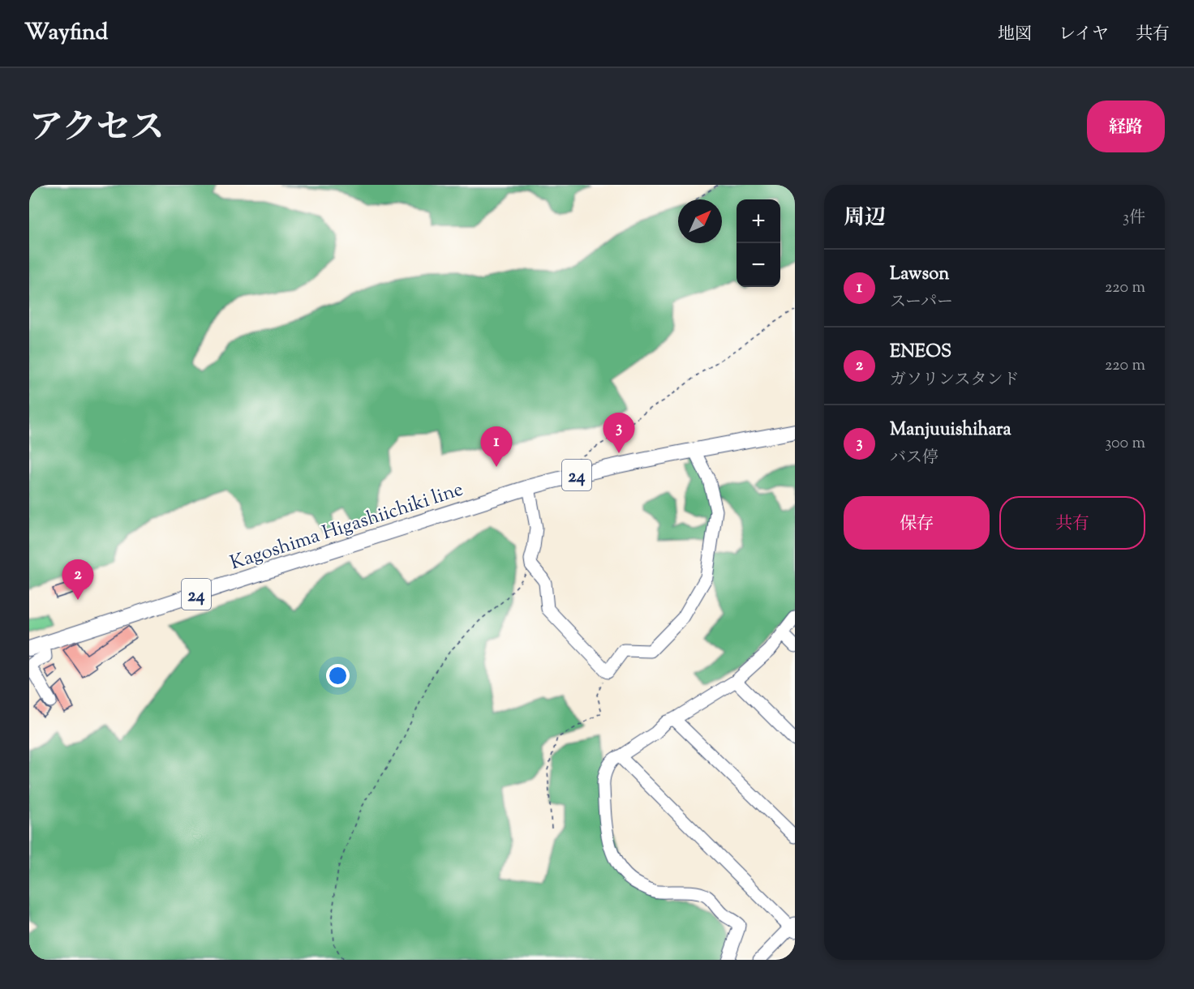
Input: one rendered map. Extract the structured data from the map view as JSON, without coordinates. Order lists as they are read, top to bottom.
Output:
{
  "streets": {
    "main road": ["24", "Kagoshima Higashiichiki line"]
  },
  "north": "top right",
  "page": {
    "header": "Wayfind",
    "nav": ["地図", "レイヤ", "共有"],
    "title": "アクセス",
    "buttons": [
      "経路",
      ["保存", "共有"]
    ],
    "heading": ["周辺", "3件"],
    "map_buttons": ["+", "−"],
    "list": [
      {
        "mark": "1",
        "name": "Lawson",
        "note": "スーパー",
        "value": "220 m"
      },
      {
        "mark": "2",
        "name": "ENEOS",
        "note": "ガソリンスタンド",
        "value": "220 m"
      },
      {
        "mark": "3",
        "name": "Manjuuishihara",
        "note": "バス停",
        "value": "300 m"
      }
    ],
    "pins": ["3", "1", "2"]
  }
}
